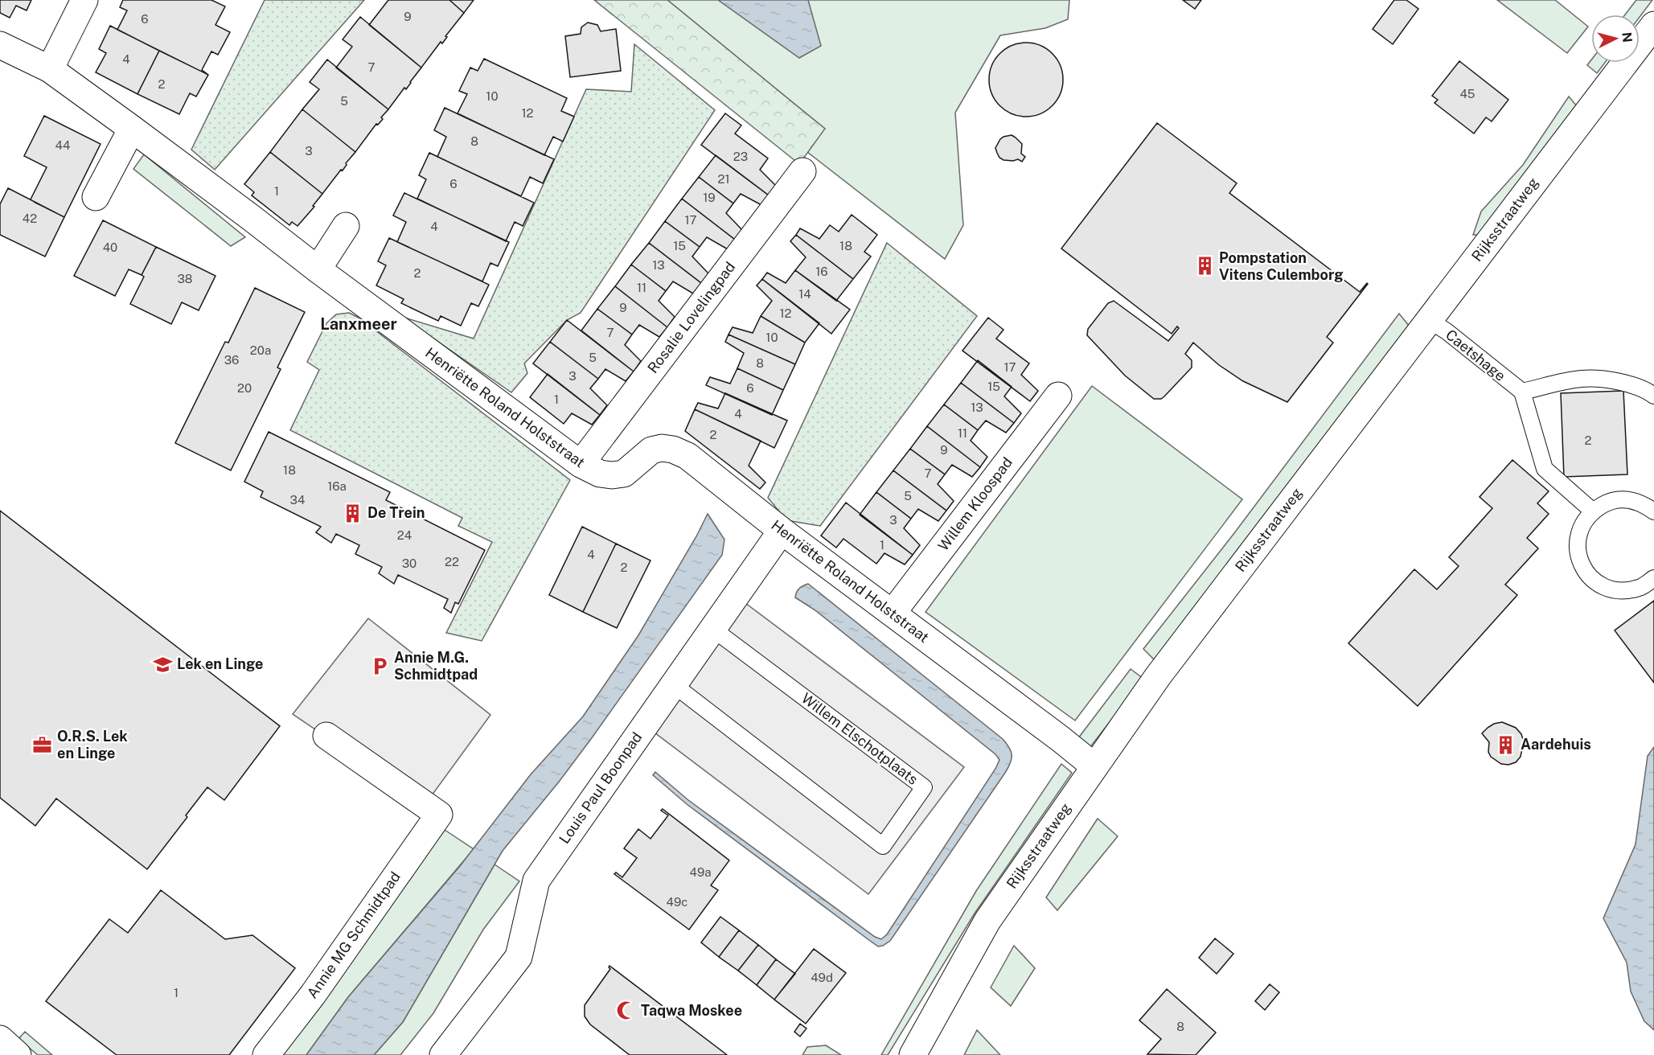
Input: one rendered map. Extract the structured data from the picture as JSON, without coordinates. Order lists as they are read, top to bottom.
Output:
{
  "streets": {
    "street": [
      "Rijksstraatweg",
      "Rosalie Lovelingpad",
      "Henriëtte Roland Holststraat",
      "Willem Kloospad",
      "Louis Paul Boonpad",
      "Annie MG Schmidtpad"
    ],
    "lane": ["Caetshage", "Willem Elschotplaats"]
  },
  "crossings": [
    ["Rijksstraatweg", "Caetshage"],
    ["Rijksstraatweg", "Henriëtte Roland Holststraat"],
    ["Rosalie Lovelingpad", "Henriëtte Roland Holststraat"],
    ["Henriëtte Roland Holststraat", "Willem Kloospad"],
    ["Henriëtte Roland Holststraat", "Louis Paul Boonpad"],
    ["Willem Elschotplaats", "Louis Paul Boonpad"]
  ],
  "districts": ["Lanxmeer"],
  "places": {
    "building": ["Pompstation Vitens Culemborg", "De Trein", "Aardehuis"],
    "school or university": ["Lek en Linge"],
    "parking": ["Annie M.G. Schmidtpad"],
    "office": ["O.R.S. Lek en Linge"],
    "mosque": ["Taqwa Moskee"]
  },
  "house_numbers": [
    "9",
    "6",
    "4",
    "7",
    "2",
    "45",
    "10",
    "5",
    "12",
    "8",
    "44",
    "3",
    "23",
    "21",
    "6",
    "1",
    "19",
    "42",
    "17",
    "4",
    "15",
    "18",
    "40",
    "13",
    "16",
    "2",
    "38",
    "11",
    "14",
    "9",
    "12",
    "7",
    "10",
    "20a",
    "5",
    "36",
    "8",
    "17",
    "3",
    "15",
    "20",
    "6",
    "1",
    "13",
    "4",
    "11",
    "2",
    "2",
    "9",
    "18",
    "7",
    "16a",
    "5",
    "34",
    "3",
    "24",
    "1",
    "4",
    "22",
    "30",
    "2",
    "49a",
    "49c",
    "49d",
    "1",
    "8"
  ],
  "north": "right"
}
